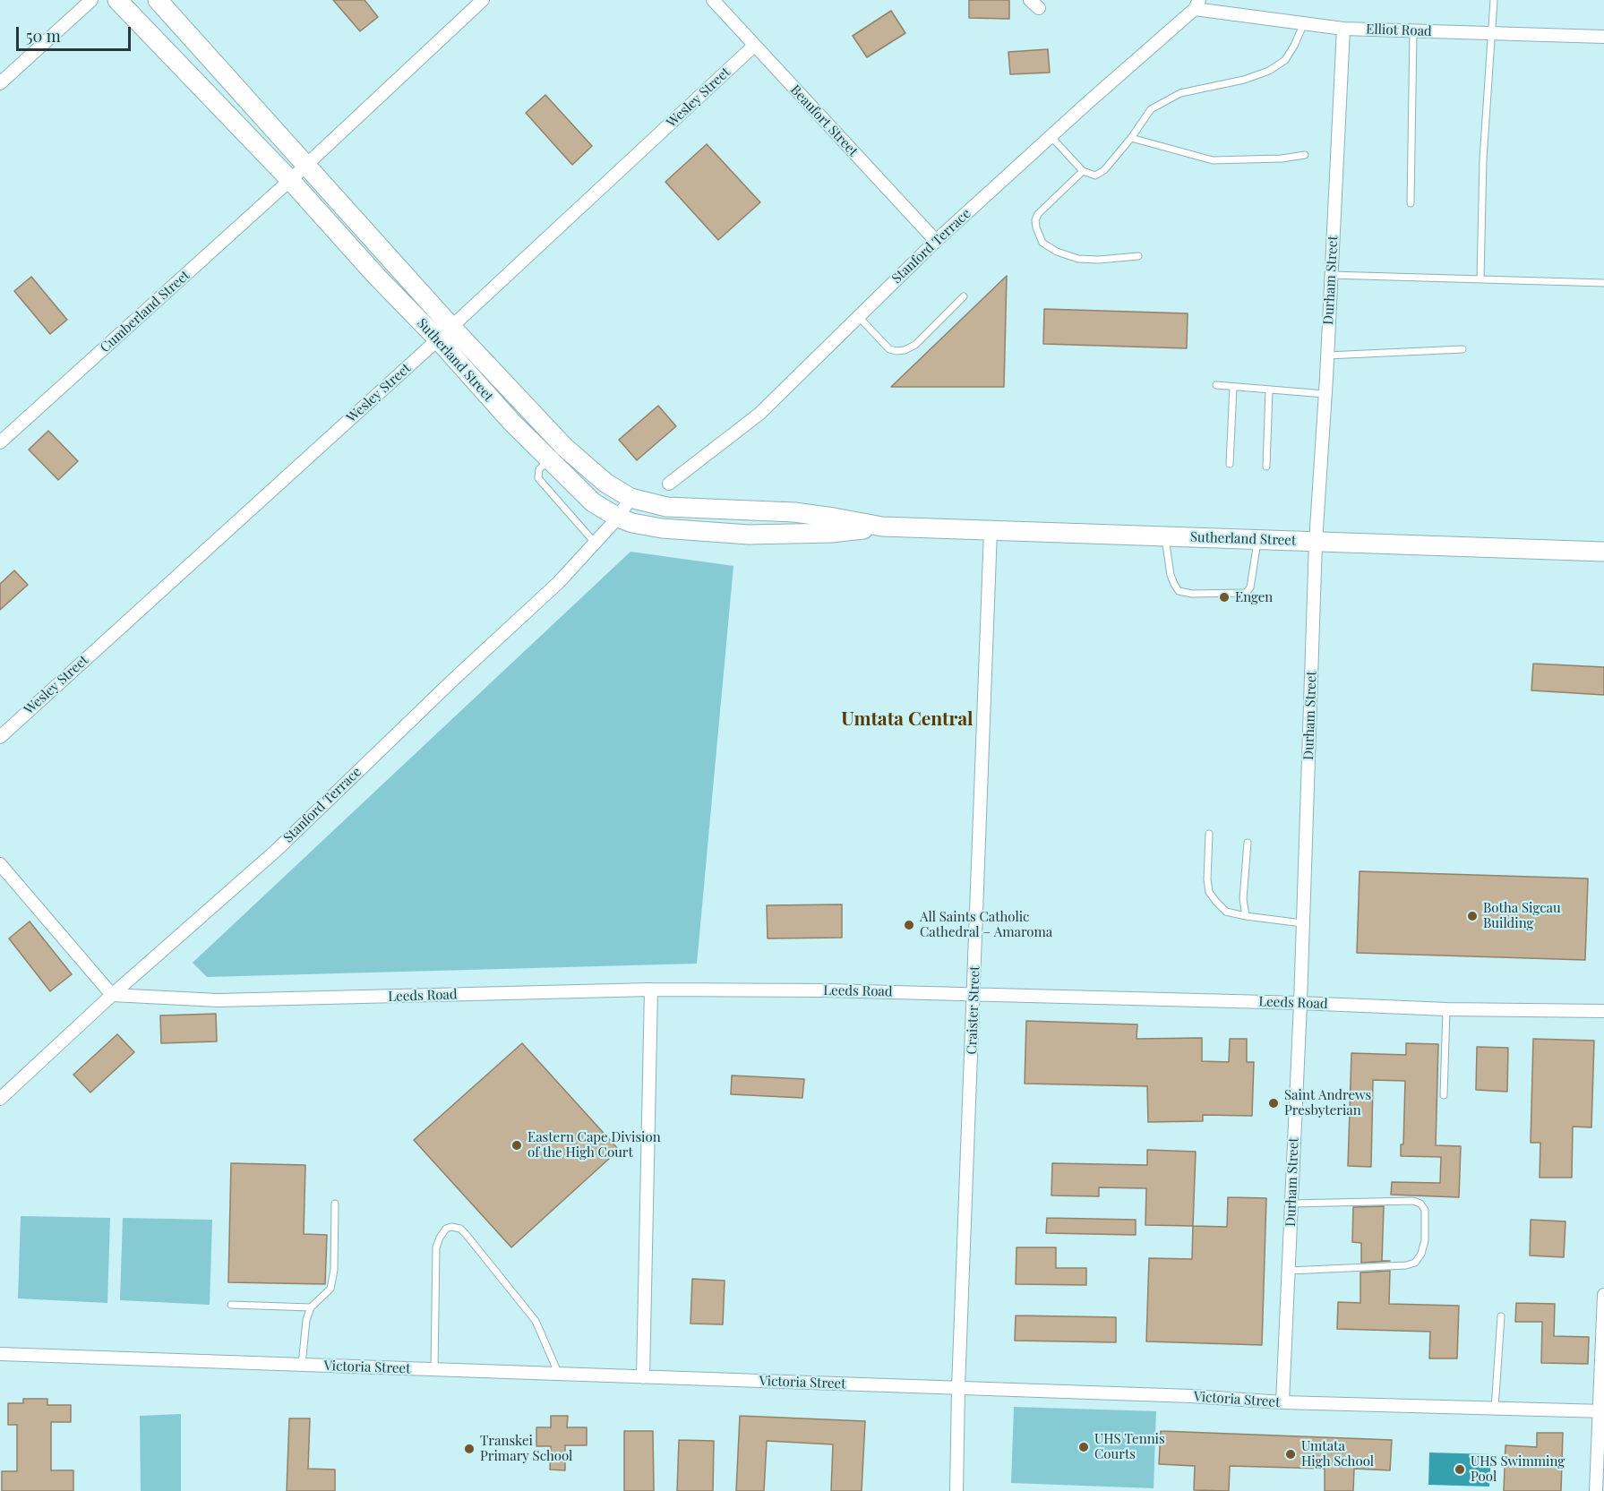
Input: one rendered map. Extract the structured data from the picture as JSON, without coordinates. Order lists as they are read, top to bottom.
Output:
{
  "streets": {
    "main road": ["Sutherland Street"],
    "street": [
      "Elliot Road",
      "Wesley Street",
      "Beaufort Street",
      "Stanford Terrace",
      "Durham Street",
      "Cumberland Street",
      "Leeds Road",
      "Craister Street",
      "Victoria Street"
    ]
  },
  "crossings": [
    ["Elliot Road", "Stanford Terrace"],
    ["Elliot Road", "Durham Street"],
    ["Wesley Street", "Beaufort Street"],
    ["Wesley Street", "Sutherland Street"],
    ["Beaufort Street", "Stanford Terrace"],
    ["Stanford Terrace", "Sutherland Street"],
    ["Stanford Terrace", "Leeds Road"],
    ["Durham Street", "Sutherland Street"],
    ["Durham Street", "Leeds Road"],
    ["Durham Street", "Victoria Street"],
    ["Cumberland Street", "Sutherland Street"],
    ["Sutherland Street", "Craister Street"],
    ["Leeds Road", "Craister Street"],
    ["Craister Street", "Victoria Street"]
  ],
  "districts": ["Umtata Central"],
  "places": [
    "Engen",
    "Botha Sigcau Building",
    "All Saints Catholic Cathedral – Amaroma",
    "Saint Andrews Presbyterian",
    "Eastern Cape Division of the High Court",
    "UHS Tennis Courts",
    "Transkei Primary School",
    "Umtata High School",
    "UHS Swimming Pool"
  ],
  "scale_bar": "50 m"
}
